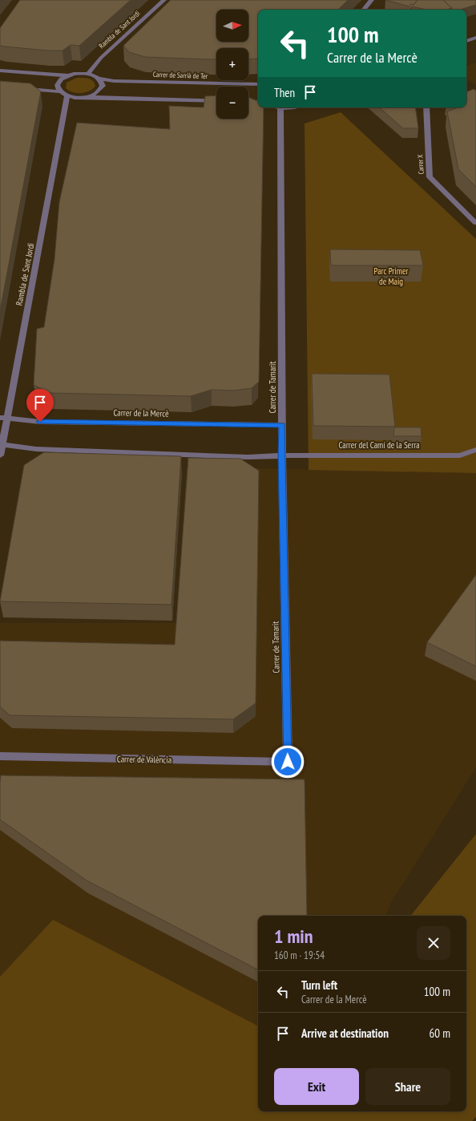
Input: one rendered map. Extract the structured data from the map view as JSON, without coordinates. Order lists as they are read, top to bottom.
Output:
{
  "streets": {
    "street": [
      "Rambla de Sant Jordi",
      "Carrer de Sarrià de Ter",
      "Carrer X",
      "Carrer de Tamarit",
      "Carrer de la Mercè",
      "Carrer del Camí de la Serra",
      "Carrer de València"
    ]
  },
  "crossings": [
    ["Rambla de Sant Jordi", "Carrer de Sarrià de Ter"],
    ["Rambla de Sant Jordi", "Carrer de la Mercè"],
    ["Carrer de Tamarit", "Carrer de la Mercè"],
    ["Carrer de Tamarit", "Carrer del Camí de la Serra"],
    ["Carrer de Tamarit", "Carrer de València"]
  ],
  "parks": ["Parc Primer de Maig"],
  "north": "right",
  "page": {
    "map_buttons": ["+", "−"],
    "turn": ["100 m", "Carrer de la Mercè"],
    "then": "Then",
    "heading": ["1 min", "160 m · 19:54"],
    "list": [
      {
        "name": "Turn left",
        "note": "Carrer de la Mercè",
        "value": "100 m"
      },
      {
        "name": "Arrive at destination",
        "value": "60 m"
      }
    ],
    "buttons": ["Exit", "Share"]
  }
}
